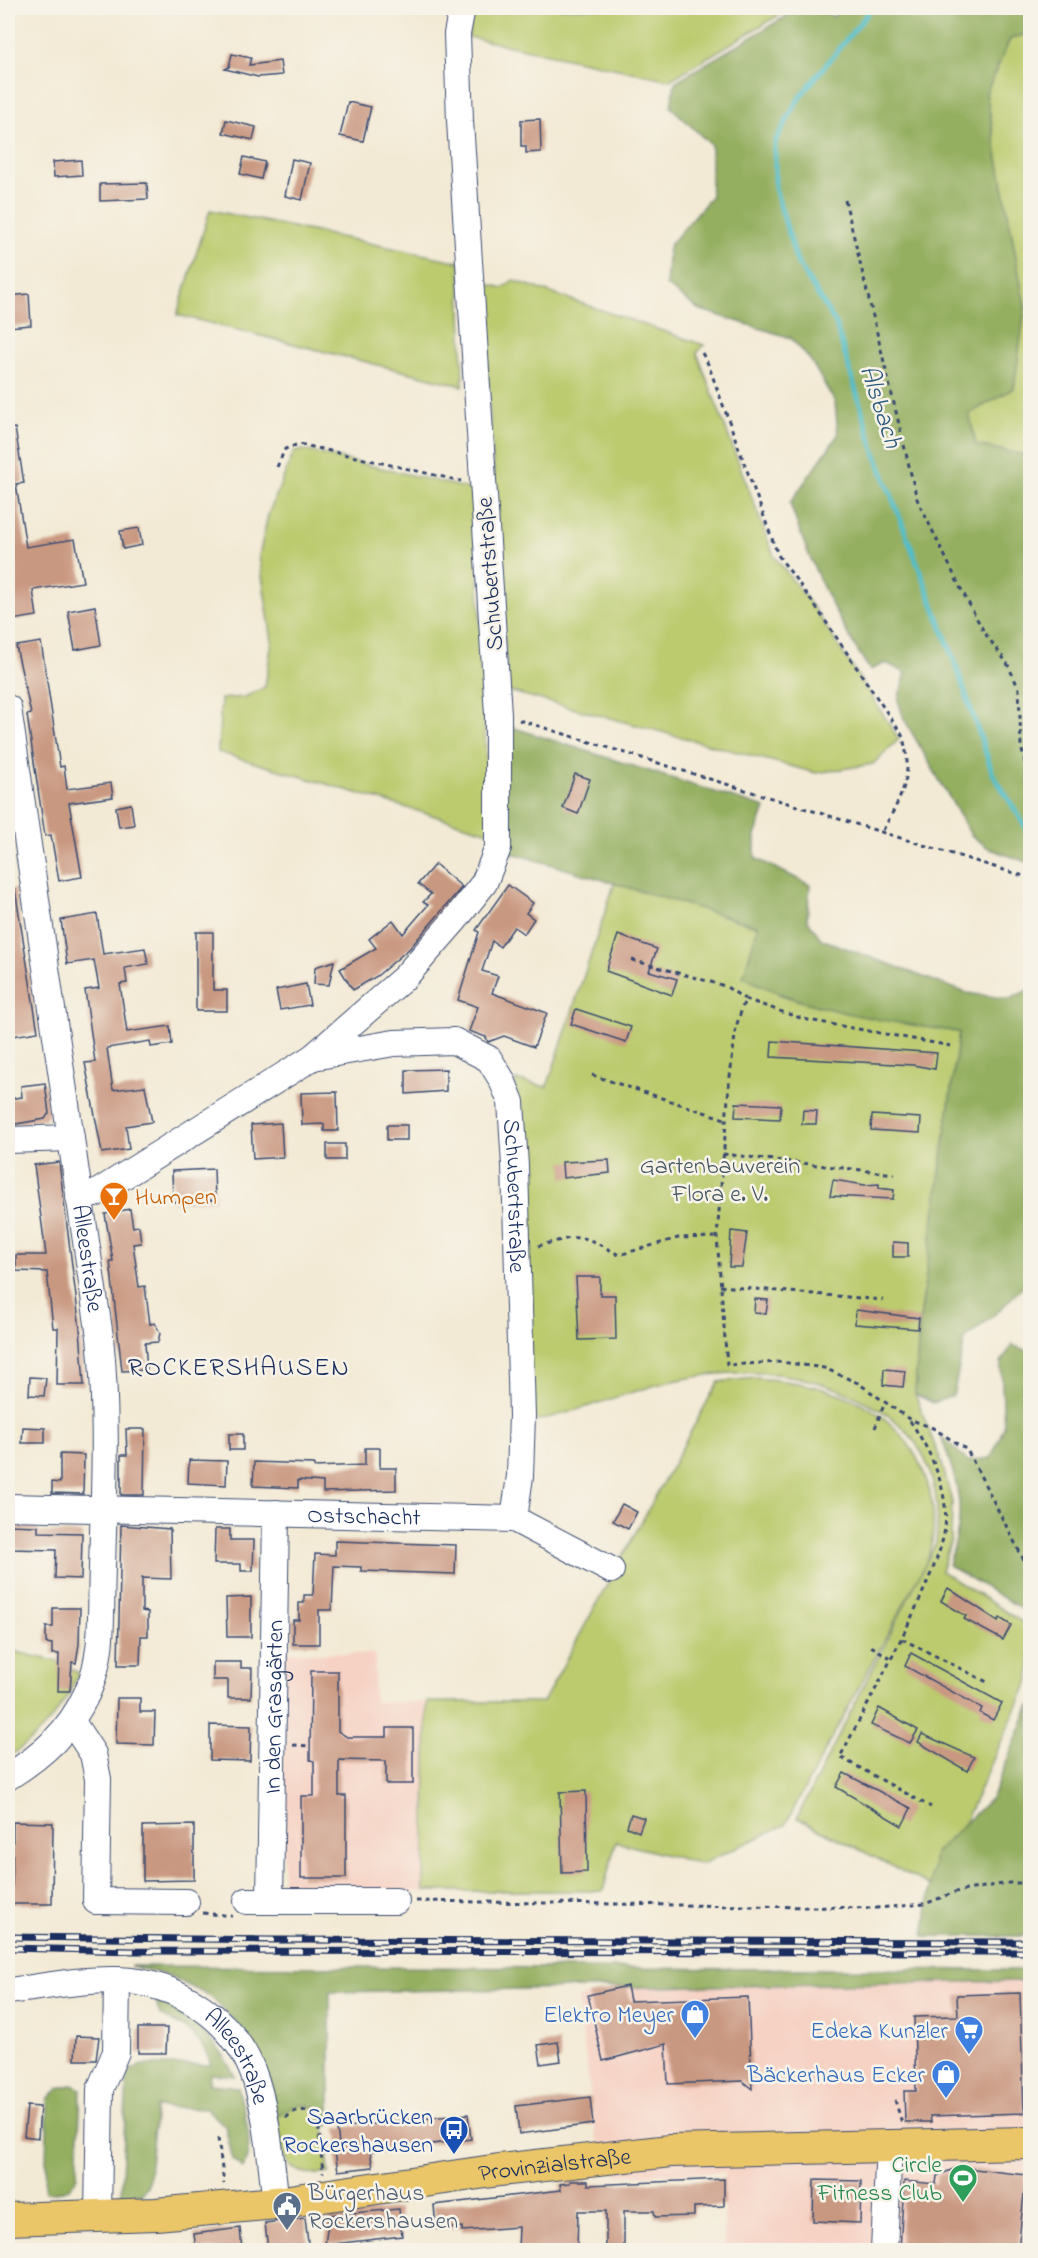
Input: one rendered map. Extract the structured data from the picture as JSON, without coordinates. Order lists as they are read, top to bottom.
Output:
{
  "streets": {
    "main road": ["Provinzialstraße"],
    "street": [
      "Schubertstraße",
      "Alleestraße",
      "Ostschacht",
      "In den Grasgärten"
    ]
  },
  "crossings": [
    ["Schubertstraße", "Alleestraße"],
    ["Schubertstraße", "Ostschacht"],
    ["Alleestraße", "Ostschacht"],
    ["Alleestraße", "Provinzialstraße"],
    ["Ostschacht", "In den Grasgärten"]
  ],
  "districts": ["ROCKERSHAUSEN"],
  "water": ["Alsbach"],
  "parks": ["Gartenbauverein Flora e. V."],
  "places": {
    "bar": ["Humpen"],
    "shop": ["Elektro Meyer", "Bäckerhaus Ecker"],
    "supermarket": ["Edeka Kunzler"],
    "bus stop": ["Saarbrücken Rockershausen"],
    "sports": ["Circle Fitness Club"],
    "public building": ["Bürgerhaus Rockershausen"]
  }
}
